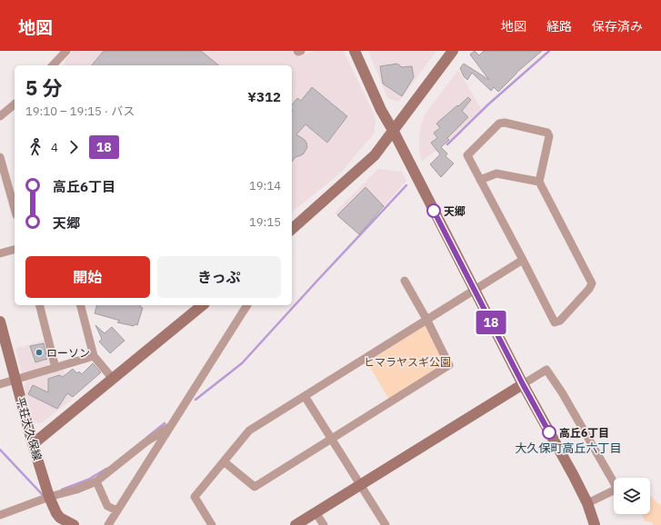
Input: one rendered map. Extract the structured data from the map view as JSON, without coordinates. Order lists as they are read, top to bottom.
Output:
{
  "streets": {
    "main road": ["平荘大久保線"]
  },
  "districts": ["大久保町高丘六丁目"],
  "parks": ["ヒマラヤスギ公園"],
  "places": ["天郷", "ローソン", "高丘6丁目"],
  "lines": ["bus line 18"],
  "page": {
    "header": "地図",
    "nav": ["地図", "経路", "保存済み"],
    "on_map": "18",
    "heading": ["5 分", "19:10 – 19:15 · バス", "¥312"],
    "legs": ["4", "18"],
    "list": [
      {
        "name": "高丘6丁目",
        "value": "19:14"
      },
      {
        "name": "天郷",
        "value": "19:15"
      }
    ],
    "buttons": ["開始", "きっぷ"]
  }
}
